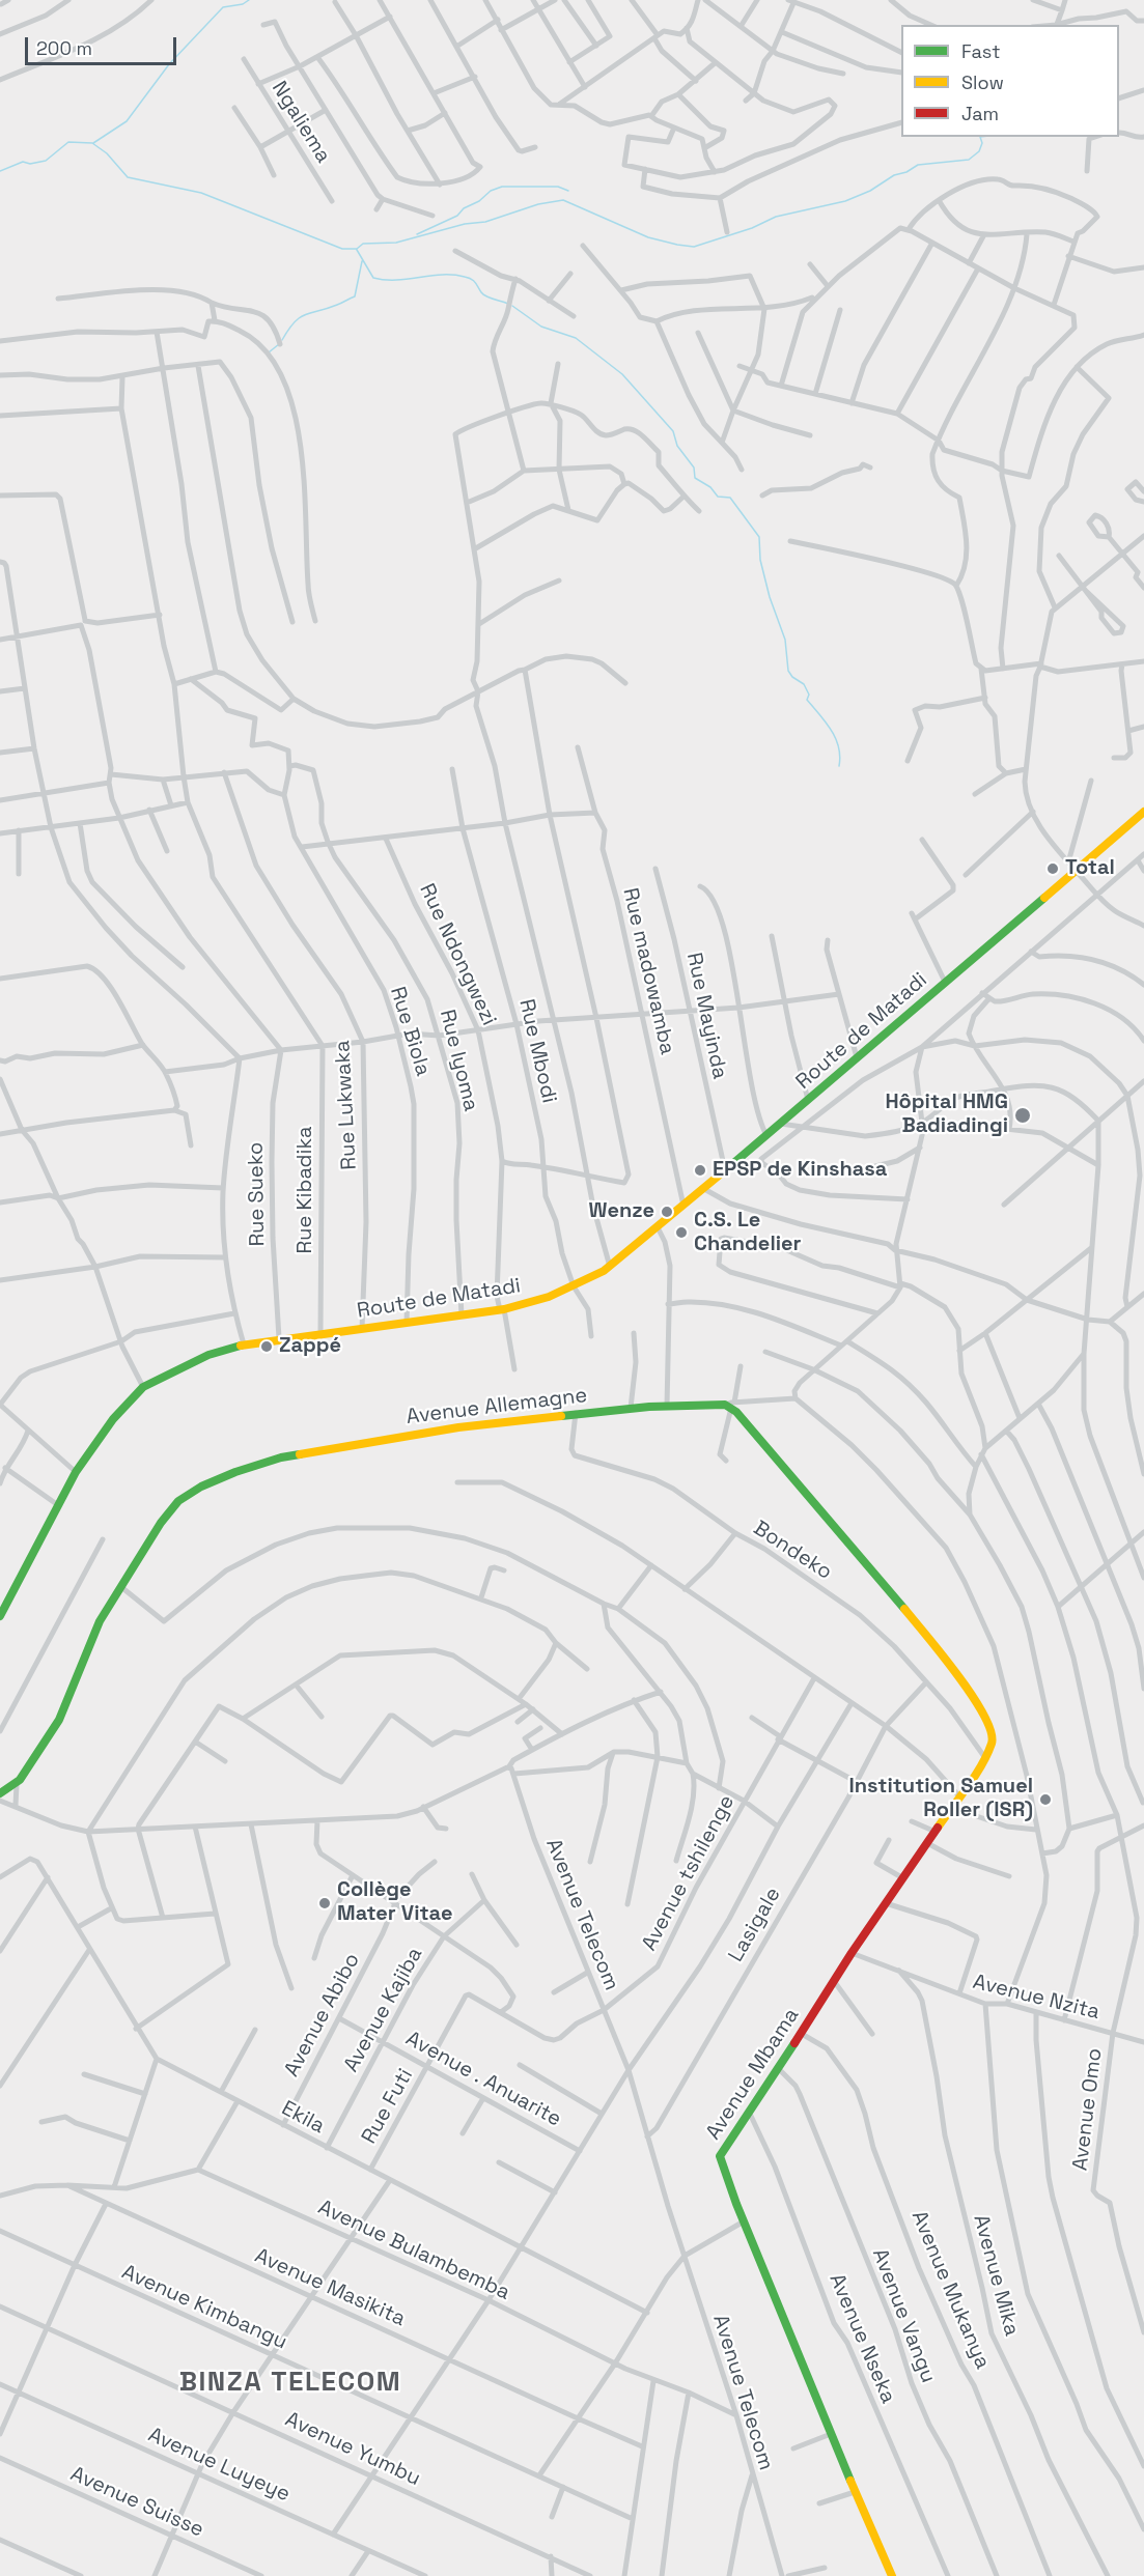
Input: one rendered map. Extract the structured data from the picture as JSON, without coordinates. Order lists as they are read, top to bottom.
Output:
{
  "streets": {
    "main road": ["Route de Matadi", "Avenue Allemagne", "Avenue Mbama"],
    "street": [
      "Ngaliema",
      "Rue Ndongwezi",
      "Rue madowamba",
      "Rue Mayinda",
      "Rue Biola",
      "Rue Mbodi",
      "Rue Iyoma",
      "Rue Lukwaka",
      "Rue Kibadika",
      "Rue Sueko",
      "Bondeko",
      "Avenue tshilenge",
      "Avenue Telecom",
      "Lasigale",
      "Avenue Nzita",
      "Avenue Kajiba",
      "Avenue Abibo",
      "Avenue . Anuarite",
      "Rue Futi",
      "Avenue Omo",
      "Ekila",
      "Avenue Bulambemba",
      "Avenue Mika",
      "Avenue Masikita",
      "Avenue Mukanya",
      "Avenue Kimbangu",
      "Avenue Vangu",
      "Avenue Nseka",
      "Avenue Yumbu",
      "Avenue Luyeye",
      "Avenue Suisse"
    ]
  },
  "crossings": [
    ["Rue Ndongwezi", "Route de Matadi"],
    ["Rue madowamba", "Route de Matadi"],
    ["Rue Mayinda", "Route de Matadi"],
    ["Rue Biola", "Route de Matadi"],
    ["Route de Matadi", "Rue Mbodi"],
    ["Route de Matadi", "Rue Iyoma"],
    ["Route de Matadi", "Rue Lukwaka"],
    ["Route de Matadi", "Rue Kibadika"],
    ["Route de Matadi", "Rue Sueko"],
    ["Avenue Allemagne", "Bondeko"],
    ["Bondeko", "Lasigale"],
    ["Bondeko", "Avenue Mbama"],
    ["Avenue tshilenge", "Avenue Telecom"],
    ["Avenue tshilenge", "Rue Futi"],
    ["Avenue Telecom", "Lasigale"],
    ["Avenue Telecom", "Avenue Bulambemba"],
    ["Avenue Nzita", "Avenue Mbama"],
    ["Avenue Nzita", "Avenue Omo"],
    ["Avenue Nzita", "Avenue Mika"],
    ["Avenue Kajiba", "Avenue . Anuarite"],
    ["Avenue Kajiba", "Ekila"],
    ["Avenue Abibo", "Avenue . Anuarite"],
    ["Avenue Abibo", "Ekila"],
    ["Avenue Mbama", "Avenue Mukanya"],
    ["Avenue Mbama", "Avenue Vangu"],
    ["Avenue Mbama", "Avenue Nseka"],
    ["Avenue . Anuarite", "Rue Futi"],
    ["Rue Futi", "Ekila"]
  ],
  "districts": ["BINZA TELECOM"],
  "places": [
    "Total",
    "Hôpital HMG Badiadingi",
    "EPSP de Kinshasa",
    "Wenze",
    "C.S. Le Chandelier",
    "Zappé",
    "Institution Samuel Roller (ISR)",
    "Collège Mater Vitae"
  ],
  "legend": ["Fast", "Slow", "Jam"],
  "scale_bar": "200 m"
}
